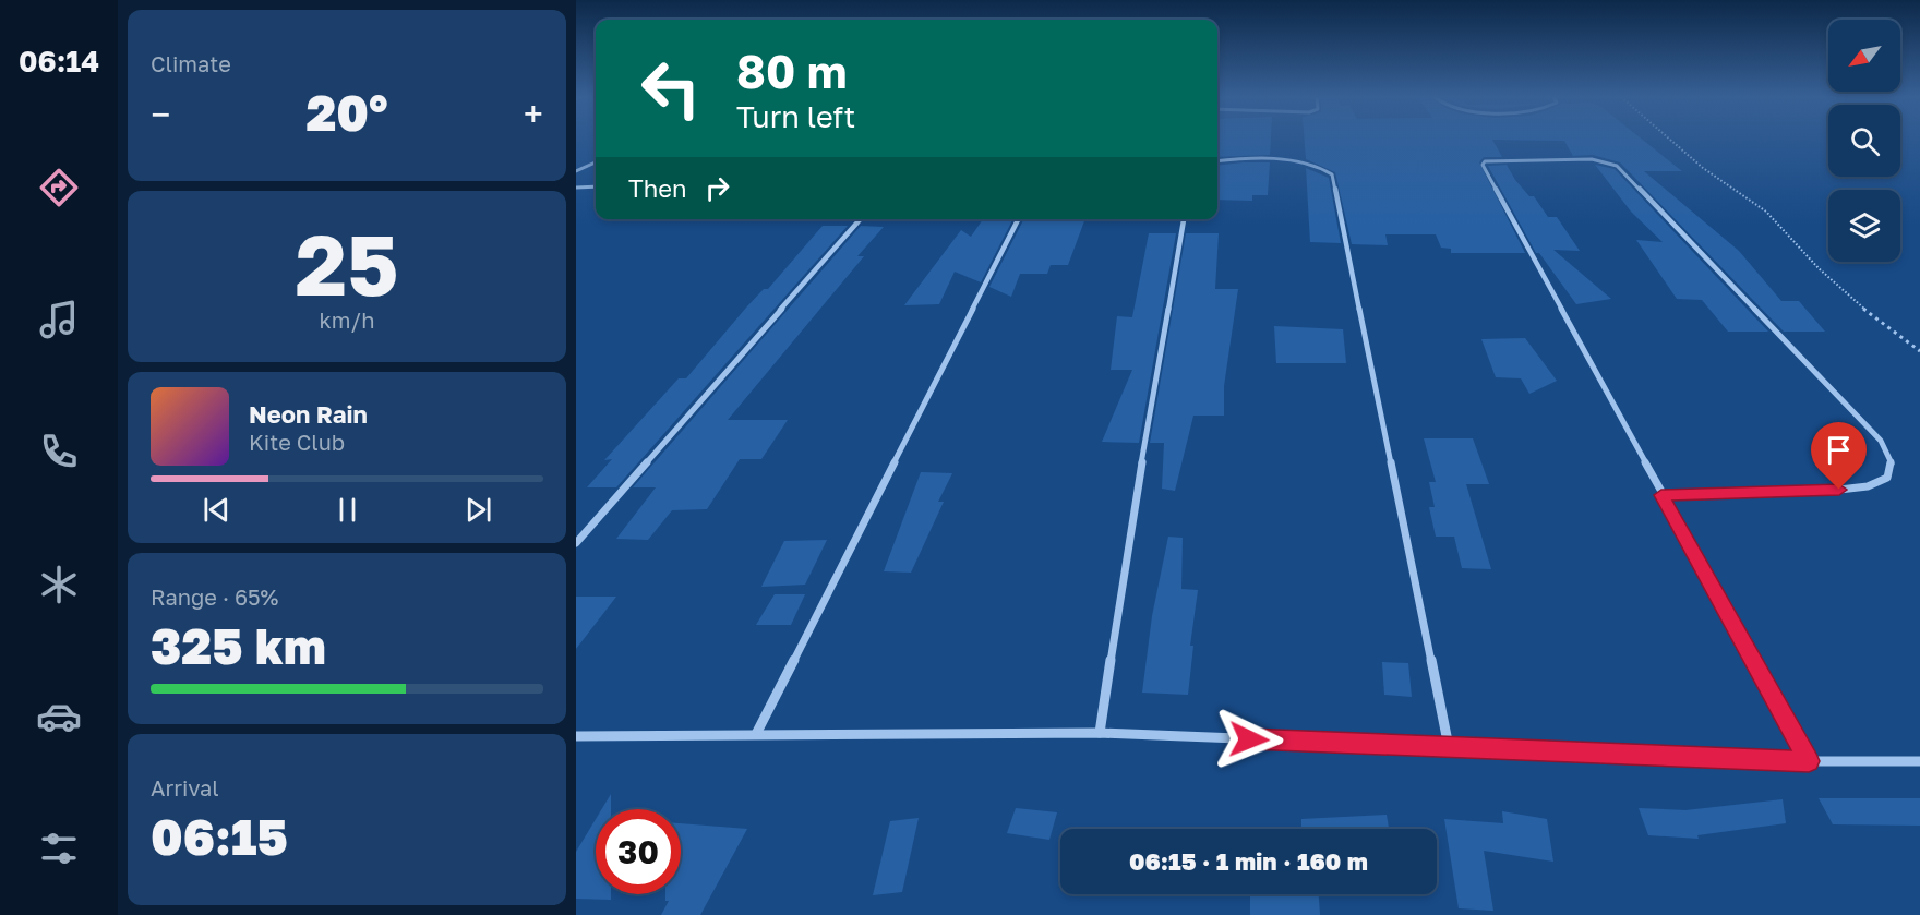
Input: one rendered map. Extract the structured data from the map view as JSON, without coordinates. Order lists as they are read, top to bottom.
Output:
{
  "north": "bottom left",
  "page": {
    "tabs": "06:14",
    "tile": [
      "Climate",
      ["25", "km/h"],
      ["Range · 65%", "325 km"],
      ["Arrival", "06:15"]
    ],
    "turn": ["80 m", "Turn left"],
    "heat": ["−", "20°", "+"],
    "then": "Then",
    "song": ["Neon Rain", "Kite Club"],
    "limit": "30",
    "trip": "06:15 · 1 min · 160 m"
  }
}
